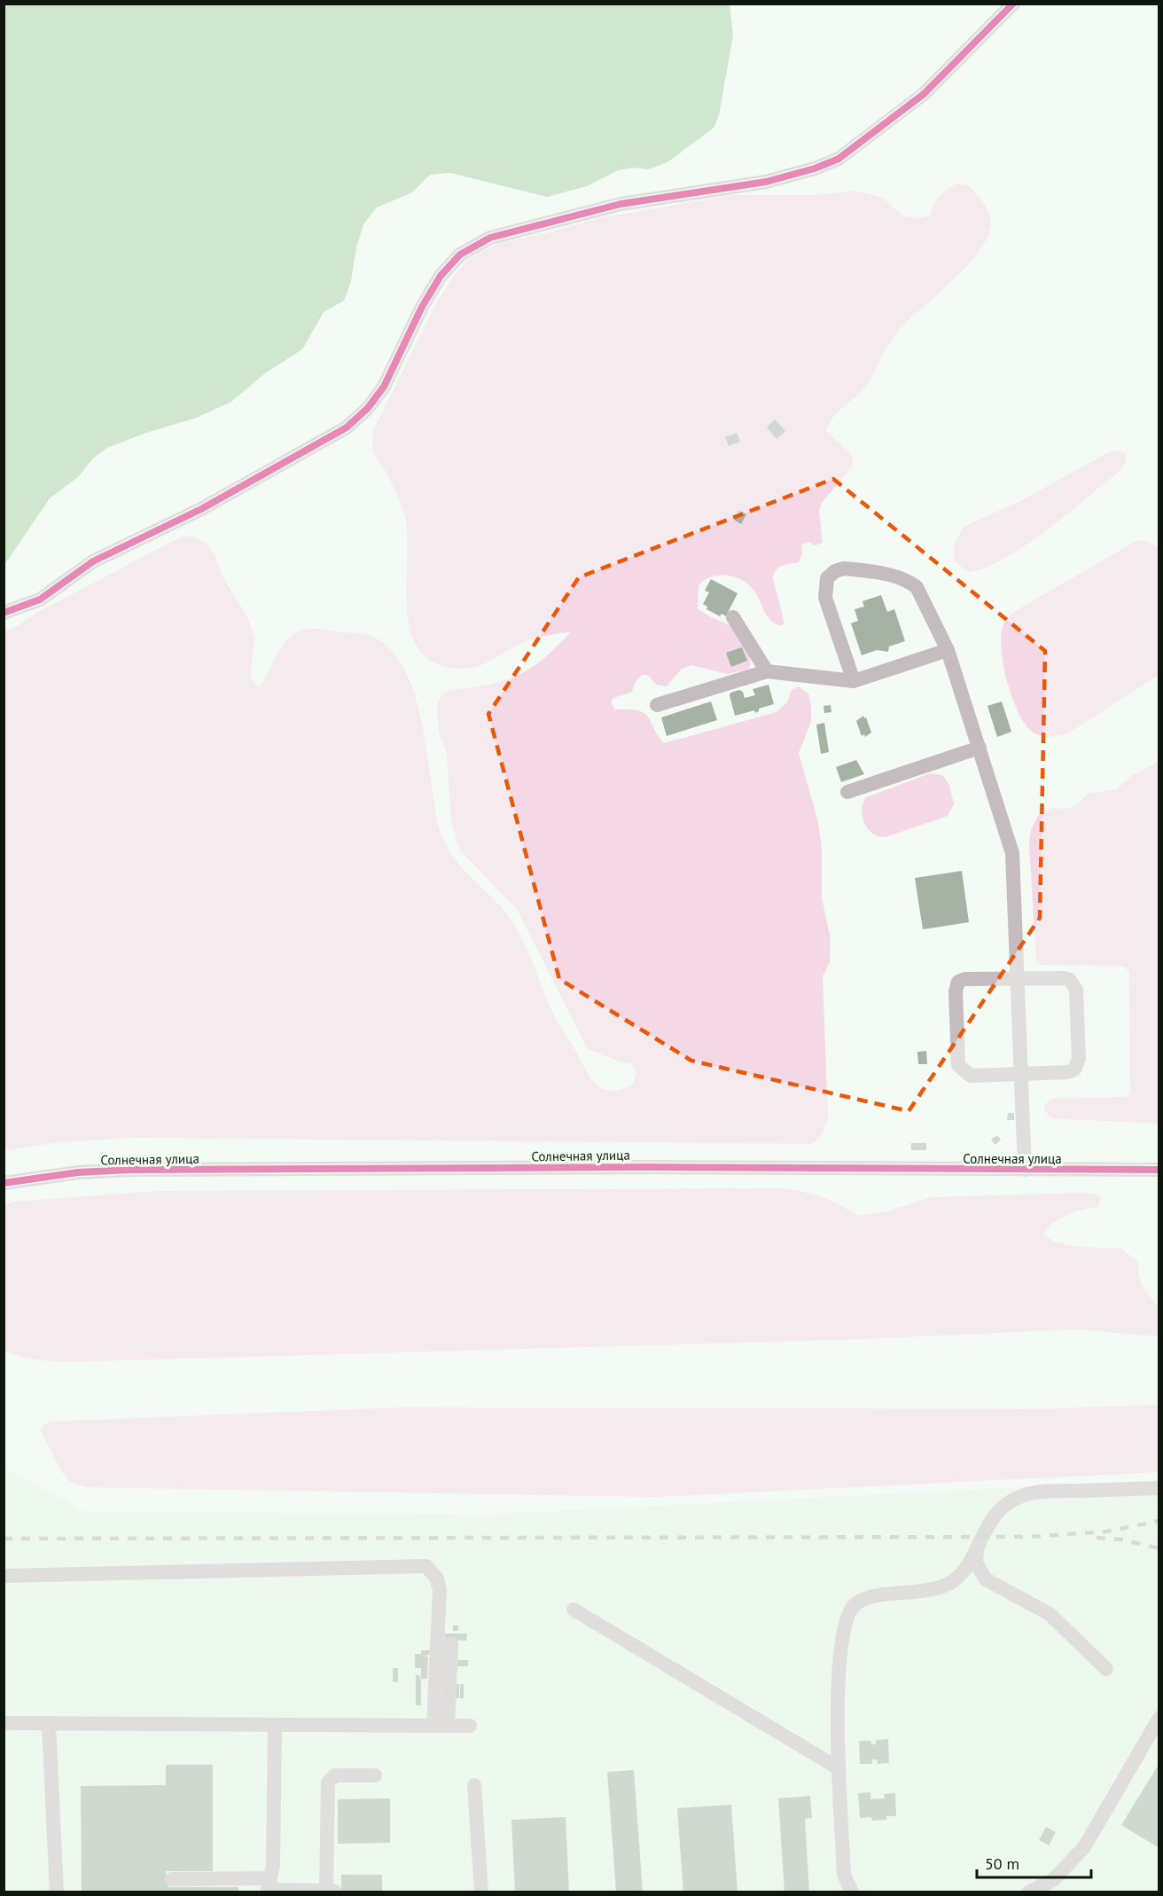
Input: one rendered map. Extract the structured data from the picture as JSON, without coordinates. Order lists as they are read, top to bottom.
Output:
{
  "streets": {
    "street": ["Солнечная улица"]
  },
  "scale_bar": "50 m"
}
